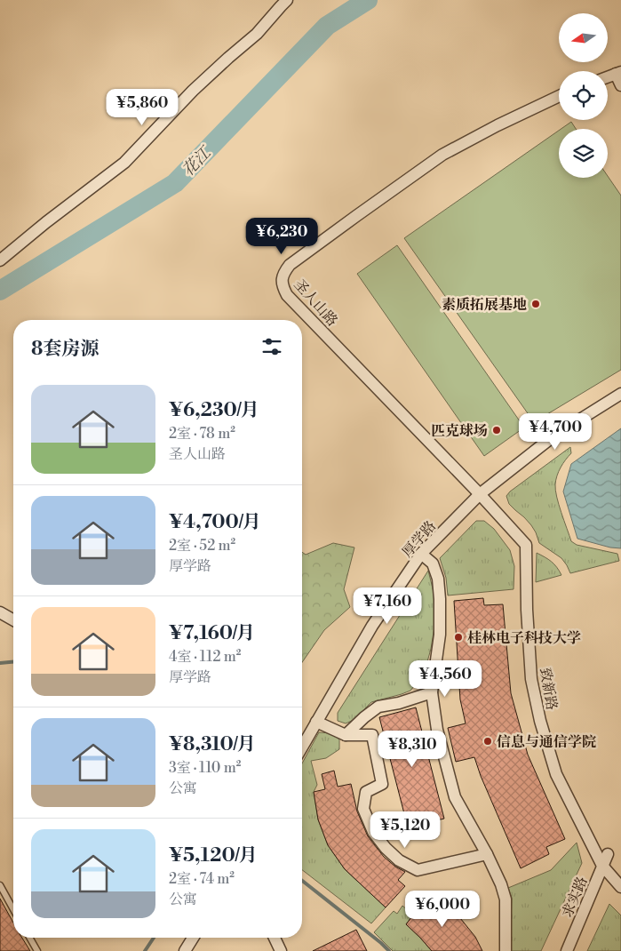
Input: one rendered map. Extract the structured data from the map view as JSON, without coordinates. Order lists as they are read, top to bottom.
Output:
{
  "streets": {
    "street": [
      "圣人山路",
      "厚学路",
      "致新路",
      "求实路"
    ]
  },
  "crossings": [
    ["圣人山路", "厚学路"],
    ["圣人山路", "致新路"],
    ["厚学路", "致新路"],
    ["致新路", "求实路"]
  ],
  "water": ["花江"],
  "places": [
    "素质拓展基地",
    "匹克球场",
    "桂林电子科技大学",
    "信息与通信学院"
  ],
  "north": "left",
  "page": {
    "price": [
      "¥5,860",
      "¥6,230",
      "¥4,700",
      "¥7,160",
      "¥4,560",
      "¥8,310",
      "¥5,120",
      "¥6,000"
    ],
    "heading": "8套房源",
    "list": [
      {
        "name": "¥6,230/月",
        "note": "2室 · 78 m² · 圣人山路"
      },
      {
        "name": "¥4,700/月",
        "note": "2室 · 52 m² · 厚学路"
      },
      {
        "name": "¥7,160/月",
        "note": "4室 · 112 m² · 厚学路"
      },
      {
        "name": "¥8,310/月",
        "note": "3室 · 110 m² · 公寓"
      },
      {
        "name": "¥5,120/月",
        "note": "2室 · 74 m² · 公寓"
      }
    ]
  }
}
